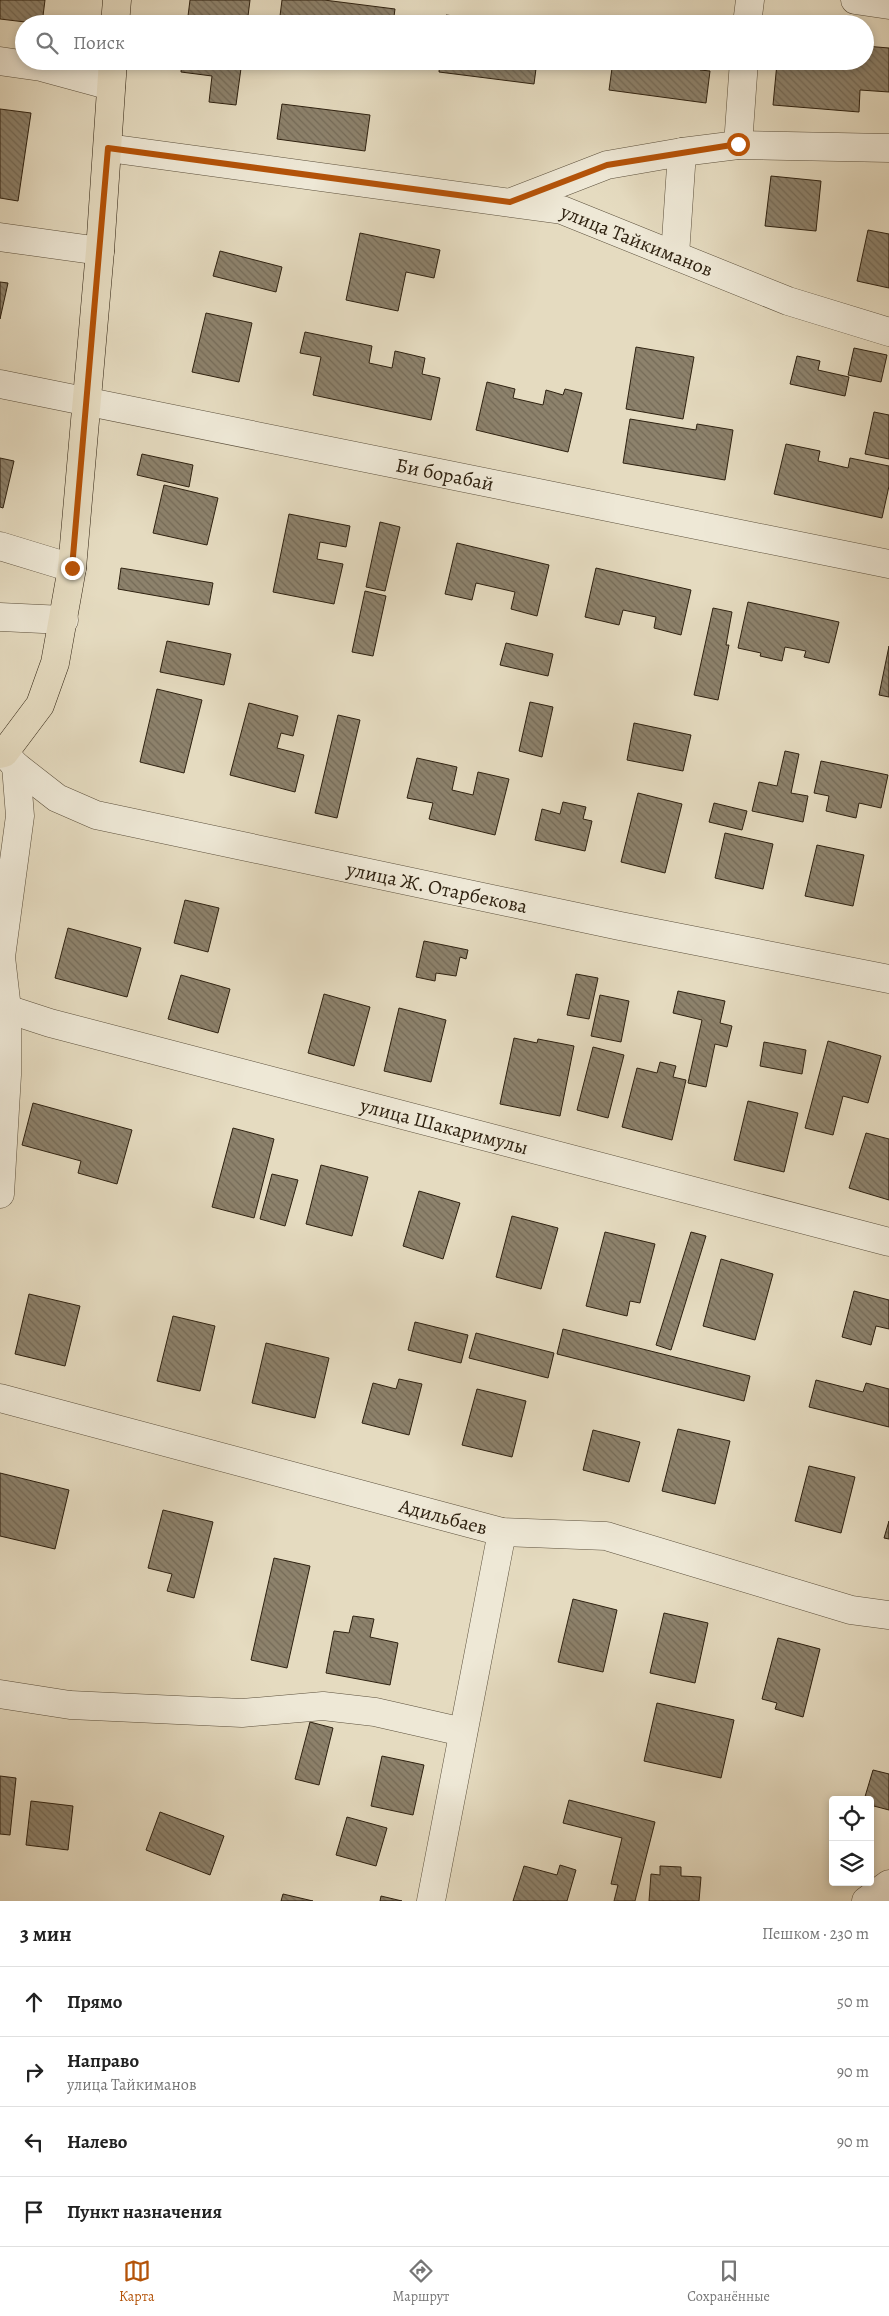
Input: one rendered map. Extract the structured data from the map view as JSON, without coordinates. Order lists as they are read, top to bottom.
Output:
{
  "streets": {
    "street": [
      "улица Тайкиманов",
      "Би борабай",
      "улица Ж. Отарбекова",
      "улица Шакаримулы",
      "Адильбаев"
    ]
  },
  "page": {
    "search": "Поиск",
    "heading": ["3 мин", "Пешком · 230 m"],
    "list": [
      ["Прямо", "50 m"],
      ["Направо", "улица Тайкиманов", "90 m"],
      ["Налево", "90 m"],
      "Пункт назначения"
    ],
    "nav": ["Карта", "Маршрут", "Сохранённые"]
  }
}
